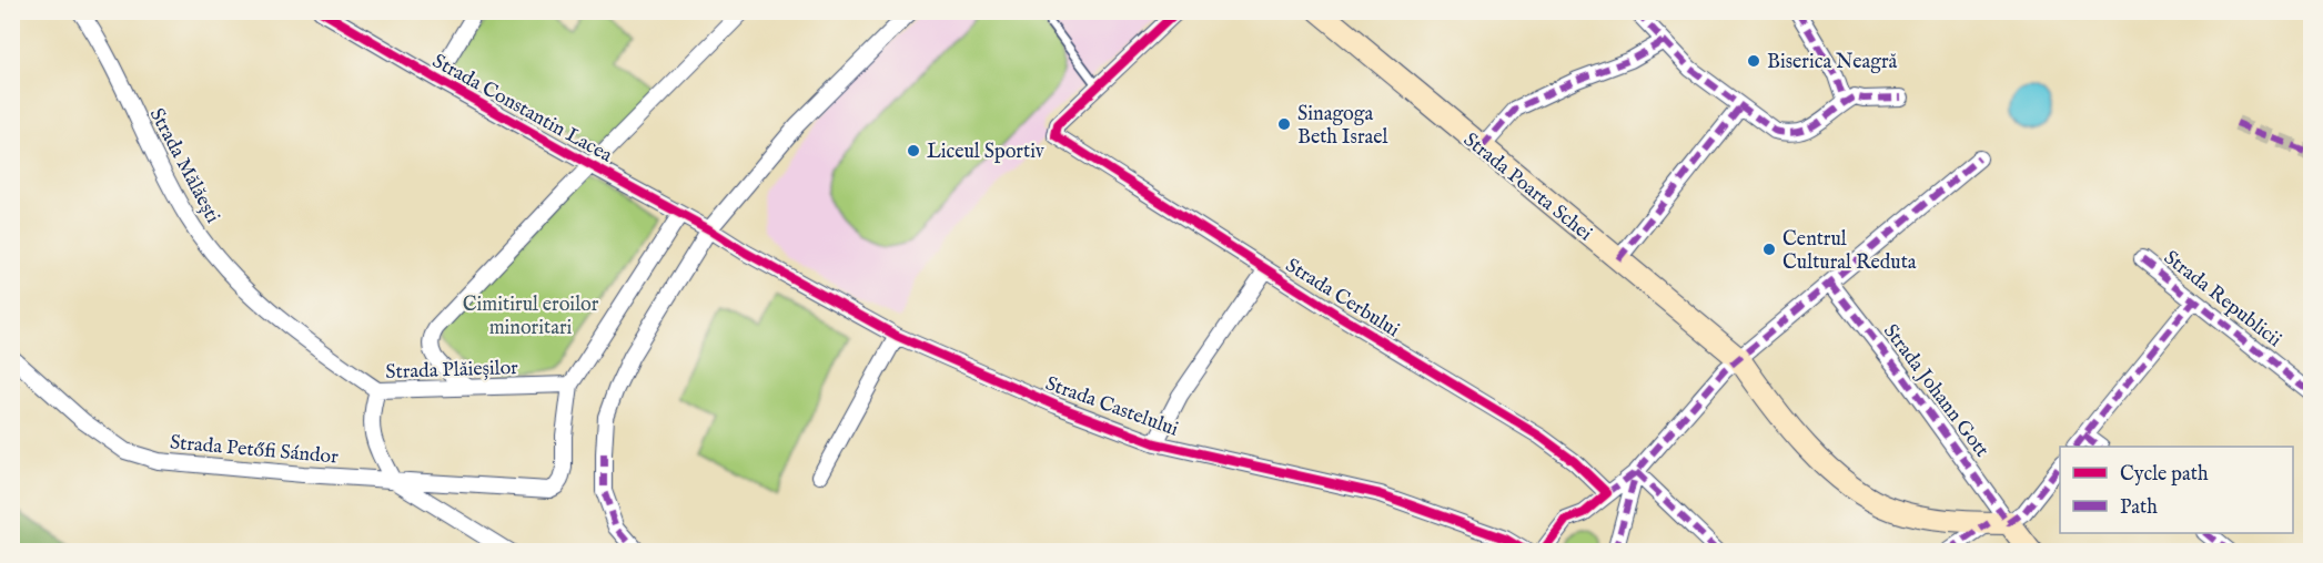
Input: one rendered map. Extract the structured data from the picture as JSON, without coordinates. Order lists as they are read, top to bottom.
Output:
{
  "streets": {
    "street": [
      "Strada Constantin Lacea",
      "Strada Mălăești",
      "Strada Poarta Schei",
      "Strada Cerbului",
      "Strada Republicii",
      "Strada Plăieșilor",
      "Strada Johann Gott",
      "Strada Castelului",
      "Strada Petőfi Sándor"
    ]
  },
  "crossings": [
    ["Strada Constantin Lacea", "Strada Castelului"],
    ["Strada Mălăești", "Strada Plăieșilor"],
    ["Strada Poarta Schei", "Strada Johann Gott"],
    ["Strada Plăieșilor", "Strada Petőfi Sándor"]
  ],
  "parks": ["Cimitirul eroilor minoritari"],
  "places": [
    "Biserica Neagră",
    "Sinagoga Beth Israel",
    "Liceul Sportiv",
    "Centrul Cultural Reduta"
  ],
  "legend": ["Cycle path", "Path"]
}
